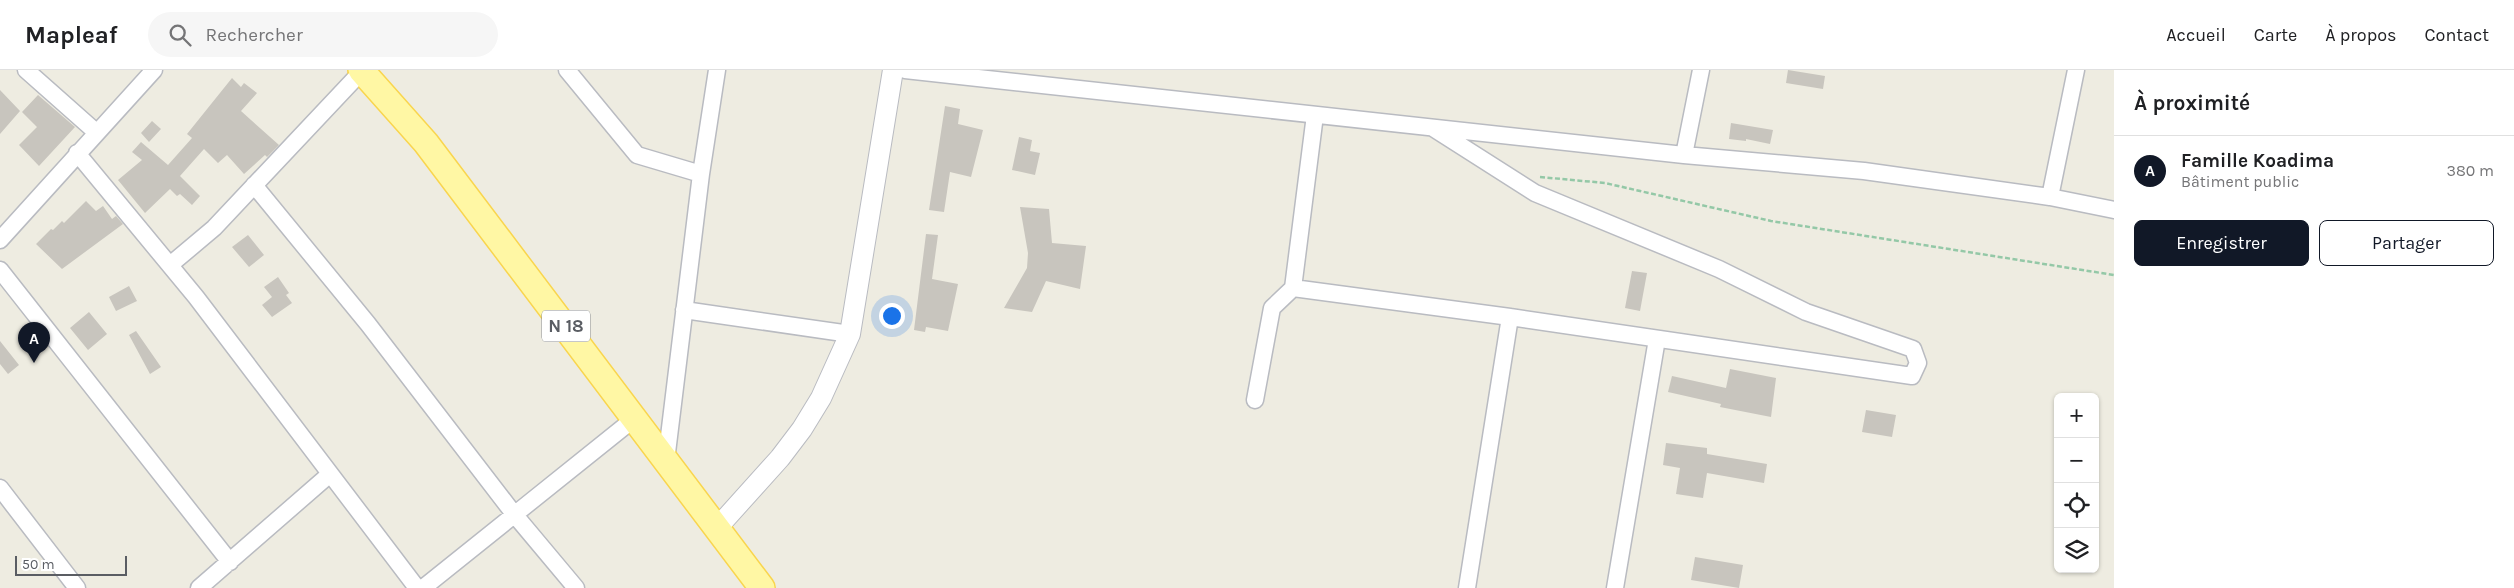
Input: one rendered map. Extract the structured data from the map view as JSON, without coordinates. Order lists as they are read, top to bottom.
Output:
{
  "streets": {
    "main road": ["N 18"]
  },
  "scale_bar": "50 m",
  "page": {
    "header": "Mapleaf",
    "search": "Rechercher",
    "nav": [
      "Accueil",
      "Carte",
      "À propos",
      "Contact"
    ],
    "heading": "À proximité",
    "list": [
      {
        "mark": "A",
        "name": "Famille Koadima",
        "note": "Bâtiment public",
        "value": "380 m"
      }
    ],
    "buttons": ["Enregistrer", "Partager"],
    "pins": "A",
    "map_buttons": ["+", "−"],
    "scale": "50 m"
  }
}
